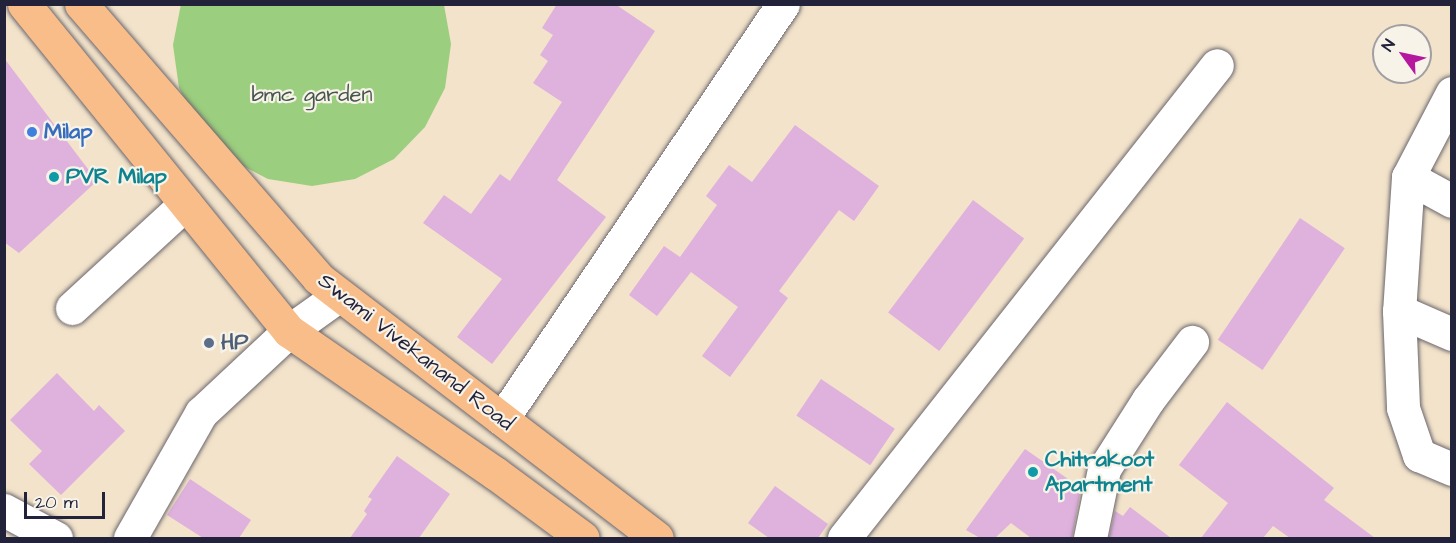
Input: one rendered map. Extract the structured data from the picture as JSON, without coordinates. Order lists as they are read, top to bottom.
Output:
{
  "streets": {
    "main road": ["Swami Vivekanand Road"]
  },
  "parks": ["bmc garden"],
  "places": [
    "Milap",
    "PVR Milap",
    "HP",
    "Chitrakoot Apartment"
  ],
  "scale_bar": "20 m",
  "north": "top left"
}
